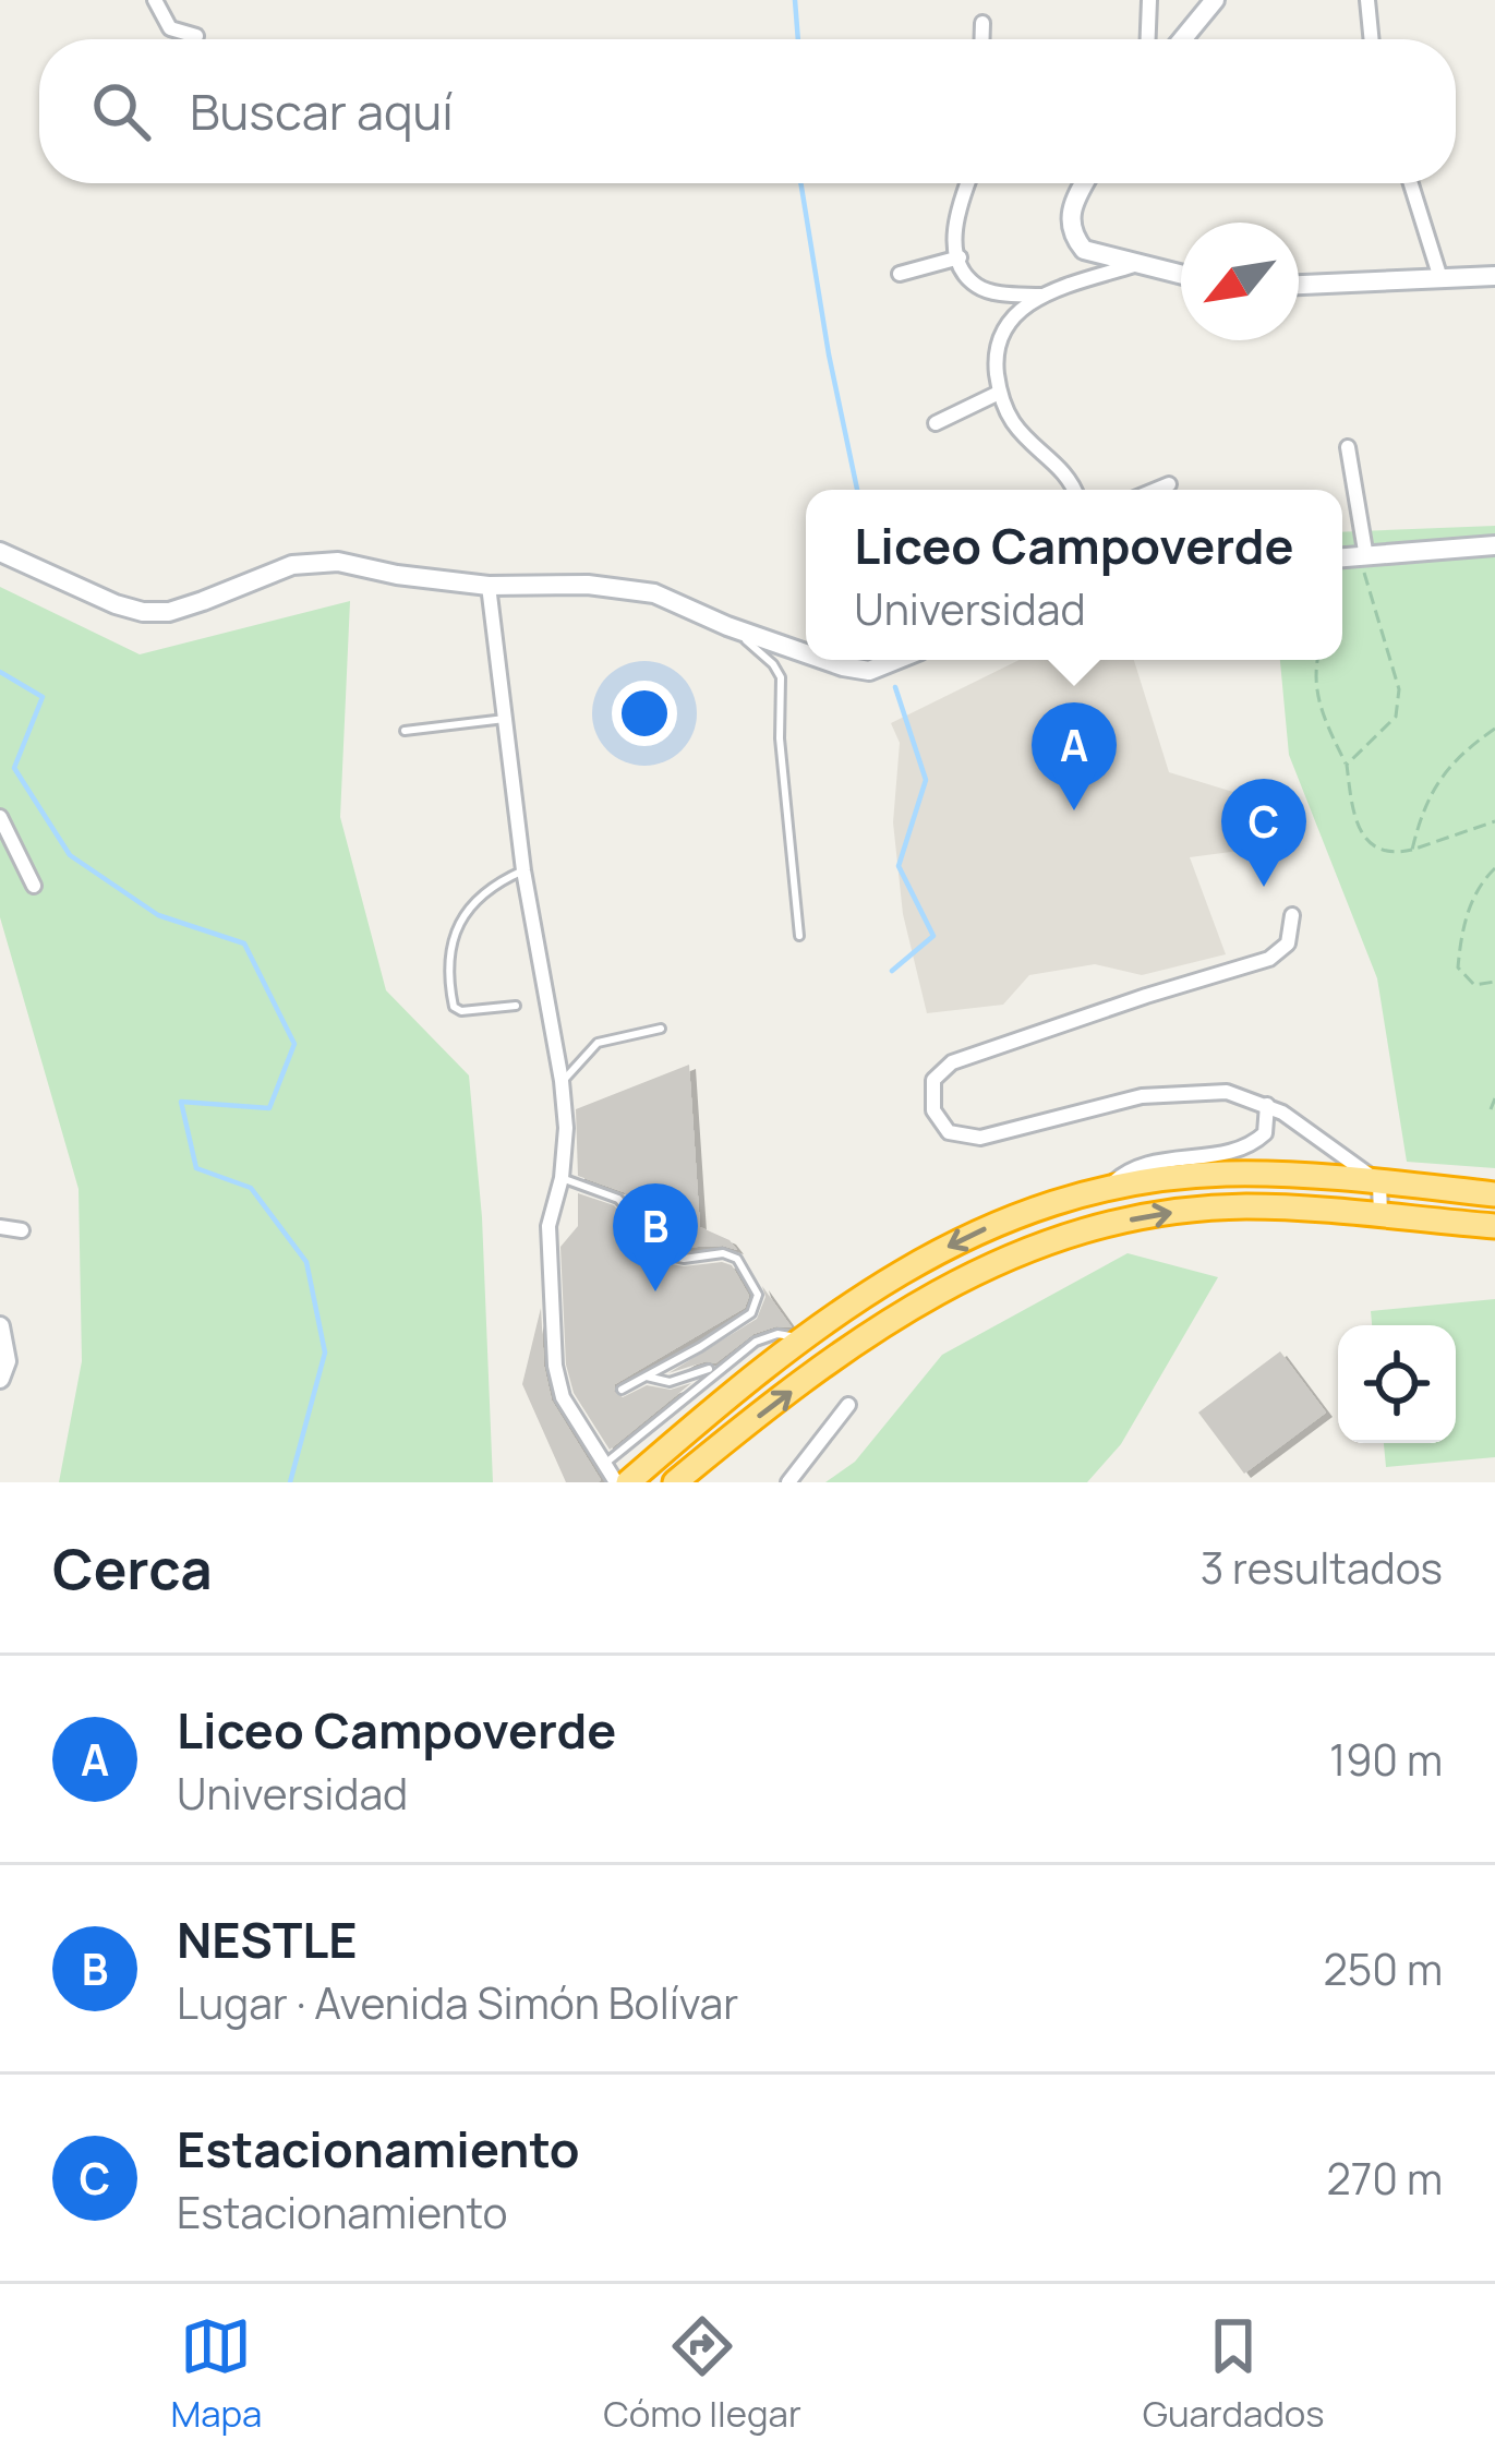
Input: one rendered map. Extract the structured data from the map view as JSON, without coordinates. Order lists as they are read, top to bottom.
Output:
{
  "north": "bottom left",
  "page": {
    "search": "Buscar aquí",
    "popup": ["Liceo Campoverde", "Universidad"],
    "pins": ["A", "C", "B"],
    "heading": ["Cerca", "3 resultados"],
    "list": [
      {
        "mark": "A",
        "name": "Liceo Campoverde",
        "note": "Universidad",
        "value": "190 m"
      },
      {
        "mark": "B",
        "name": "NESTLE",
        "note": "Lugar · Avenida Simón Bolívar",
        "value": "250 m"
      },
      {
        "mark": "C",
        "name": "Estacionamiento",
        "note": "Estacionamiento",
        "value": "270 m"
      }
    ],
    "nav": ["Mapa", "Cómo llegar", "Guardados"]
  }
}
